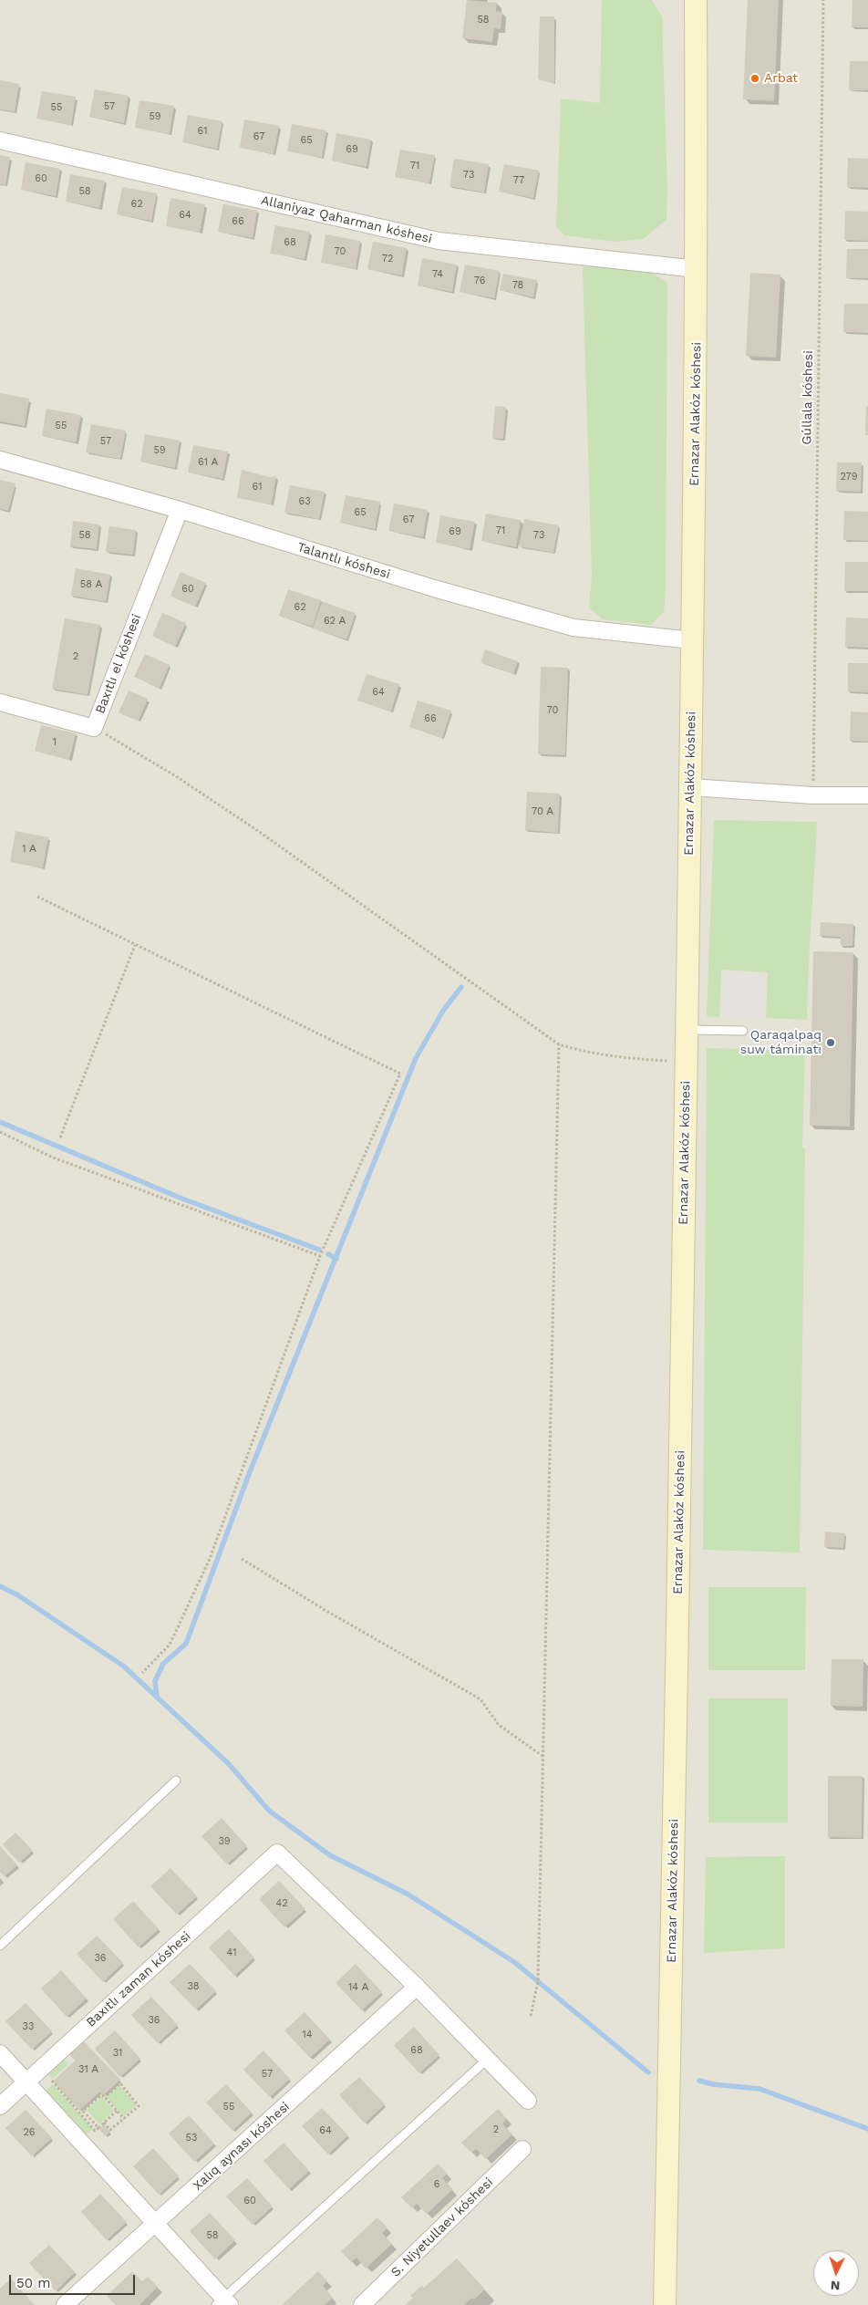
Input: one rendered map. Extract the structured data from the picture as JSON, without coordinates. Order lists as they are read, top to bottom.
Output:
{
  "streets": {
    "main road": ["Ernazar Alakóz kóshesi"],
    "street": [
      "Allaniyaz Qaharman kóshesi",
      "Talantlı kóshesi",
      "Baxıtlı el kóshesi",
      "Baxıtlı zaman kóshesi",
      "Xalıq aynası kóshesi",
      "S. Niyetullaev kóshesi"
    ],
    "path": ["Gúllala kóshesi"]
  },
  "crossings": [
    ["Allaniyaz Qaharman kóshesi", "Ernazar Alakóz kóshesi"],
    ["Ernazar Alakóz kóshesi", "Talantlı kóshesi"],
    ["Talantlı kóshesi", "Baxıtlı el kóshesi"],
    ["Baxıtlı zaman kóshesi", "Xalıq aynası kóshesi"]
  ],
  "places": ["Arbat", "Qaraqalpaq suw táminatı"],
  "house_numbers": [
    "58",
    "57",
    "55",
    "59",
    "61",
    "67",
    "65",
    "69",
    "71",
    "73",
    "60",
    "77",
    "58",
    "62",
    "64",
    "66",
    "68",
    "70",
    "72",
    "74",
    "76",
    "78",
    "55",
    "57",
    "59",
    "61 А",
    "279",
    "61",
    "63",
    "65",
    "67",
    "71",
    "69",
    "58",
    "73",
    "58 А",
    "60",
    "62",
    "62 А",
    "2",
    "64",
    "70",
    "66",
    "1",
    "70 А",
    "1 А",
    "39",
    "42",
    "41",
    "36",
    "38",
    "14 А",
    "36",
    "33",
    "14",
    "68",
    "31",
    "31 А",
    "57",
    "55",
    "2",
    "64",
    "26",
    "53",
    "6",
    "60",
    "58"
  ],
  "scale_bar": "50 m",
  "north": "bottom"
}
